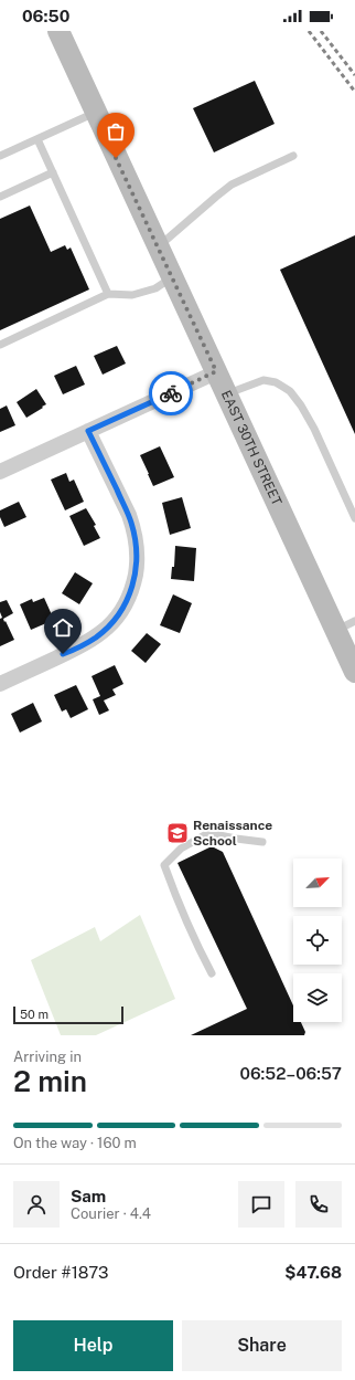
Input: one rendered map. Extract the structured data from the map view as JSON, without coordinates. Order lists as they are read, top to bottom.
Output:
{
  "streets": {
    "main road": ["EAST 30TH STREET"]
  },
  "places": {
    "school or university": ["Renaissance School"]
  },
  "scale_bar": "50 m",
  "north": "top right",
  "page": {
    "status": "06:50",
    "scale": "50 m",
    "heading": ["2 min", "Arriving in", "06:52–06:57"],
    "panel": [
      "Sam",
      "Courier · 4.4",
      "Order #1873",
      "$47.68"
    ],
    "bar": "On the way · 160 m",
    "buttons": ["Help", "Share"]
  }
}
